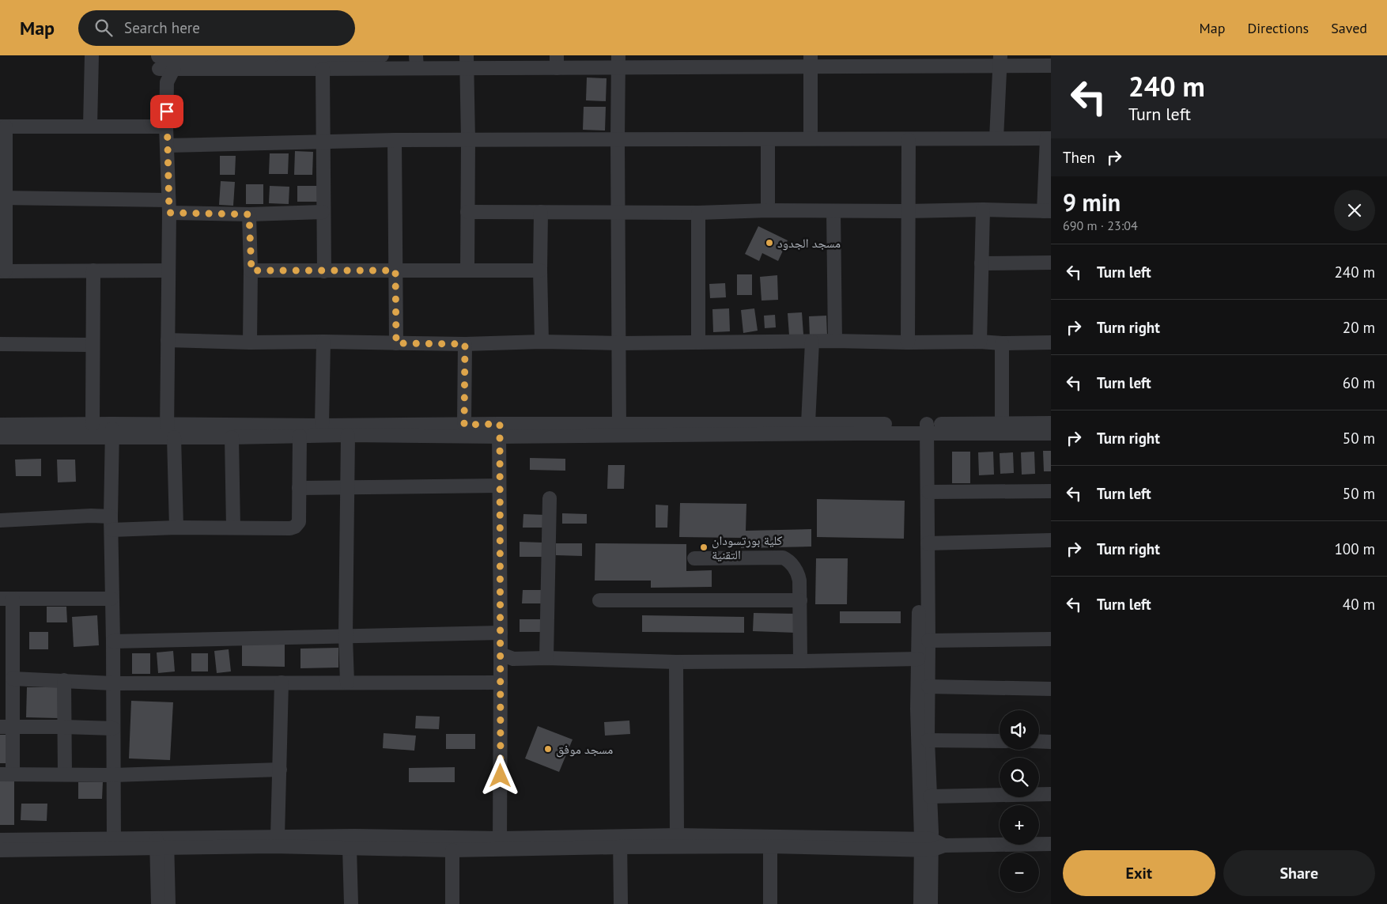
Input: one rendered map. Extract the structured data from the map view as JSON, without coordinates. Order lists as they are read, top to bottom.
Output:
{
  "places": ["مسجد الجدود", "كلية بورتسودان التقنية", "مسجد موفق"],
  "page": {
    "header": "Map",
    "search": "Search here",
    "nav": ["Map", "Directions", "Saved"],
    "turn": ["240 m", "Turn left"],
    "then": "Then",
    "heading": ["9 min", "690 m · 23:04"],
    "list": [
      {
        "name": "Turn left",
        "value": "240 m"
      },
      {
        "name": "Turn right",
        "value": "20 m"
      },
      {
        "name": "Turn left",
        "value": "60 m"
      },
      {
        "name": "Turn right",
        "value": "50 m"
      },
      {
        "name": "Turn left",
        "value": "50 m"
      },
      {
        "name": "Turn right",
        "value": "100 m"
      },
      {
        "name": "Turn left",
        "value": "40 m"
      }
    ],
    "map_buttons": ["+", "−"],
    "buttons": ["Exit", "Share"]
  }
}
